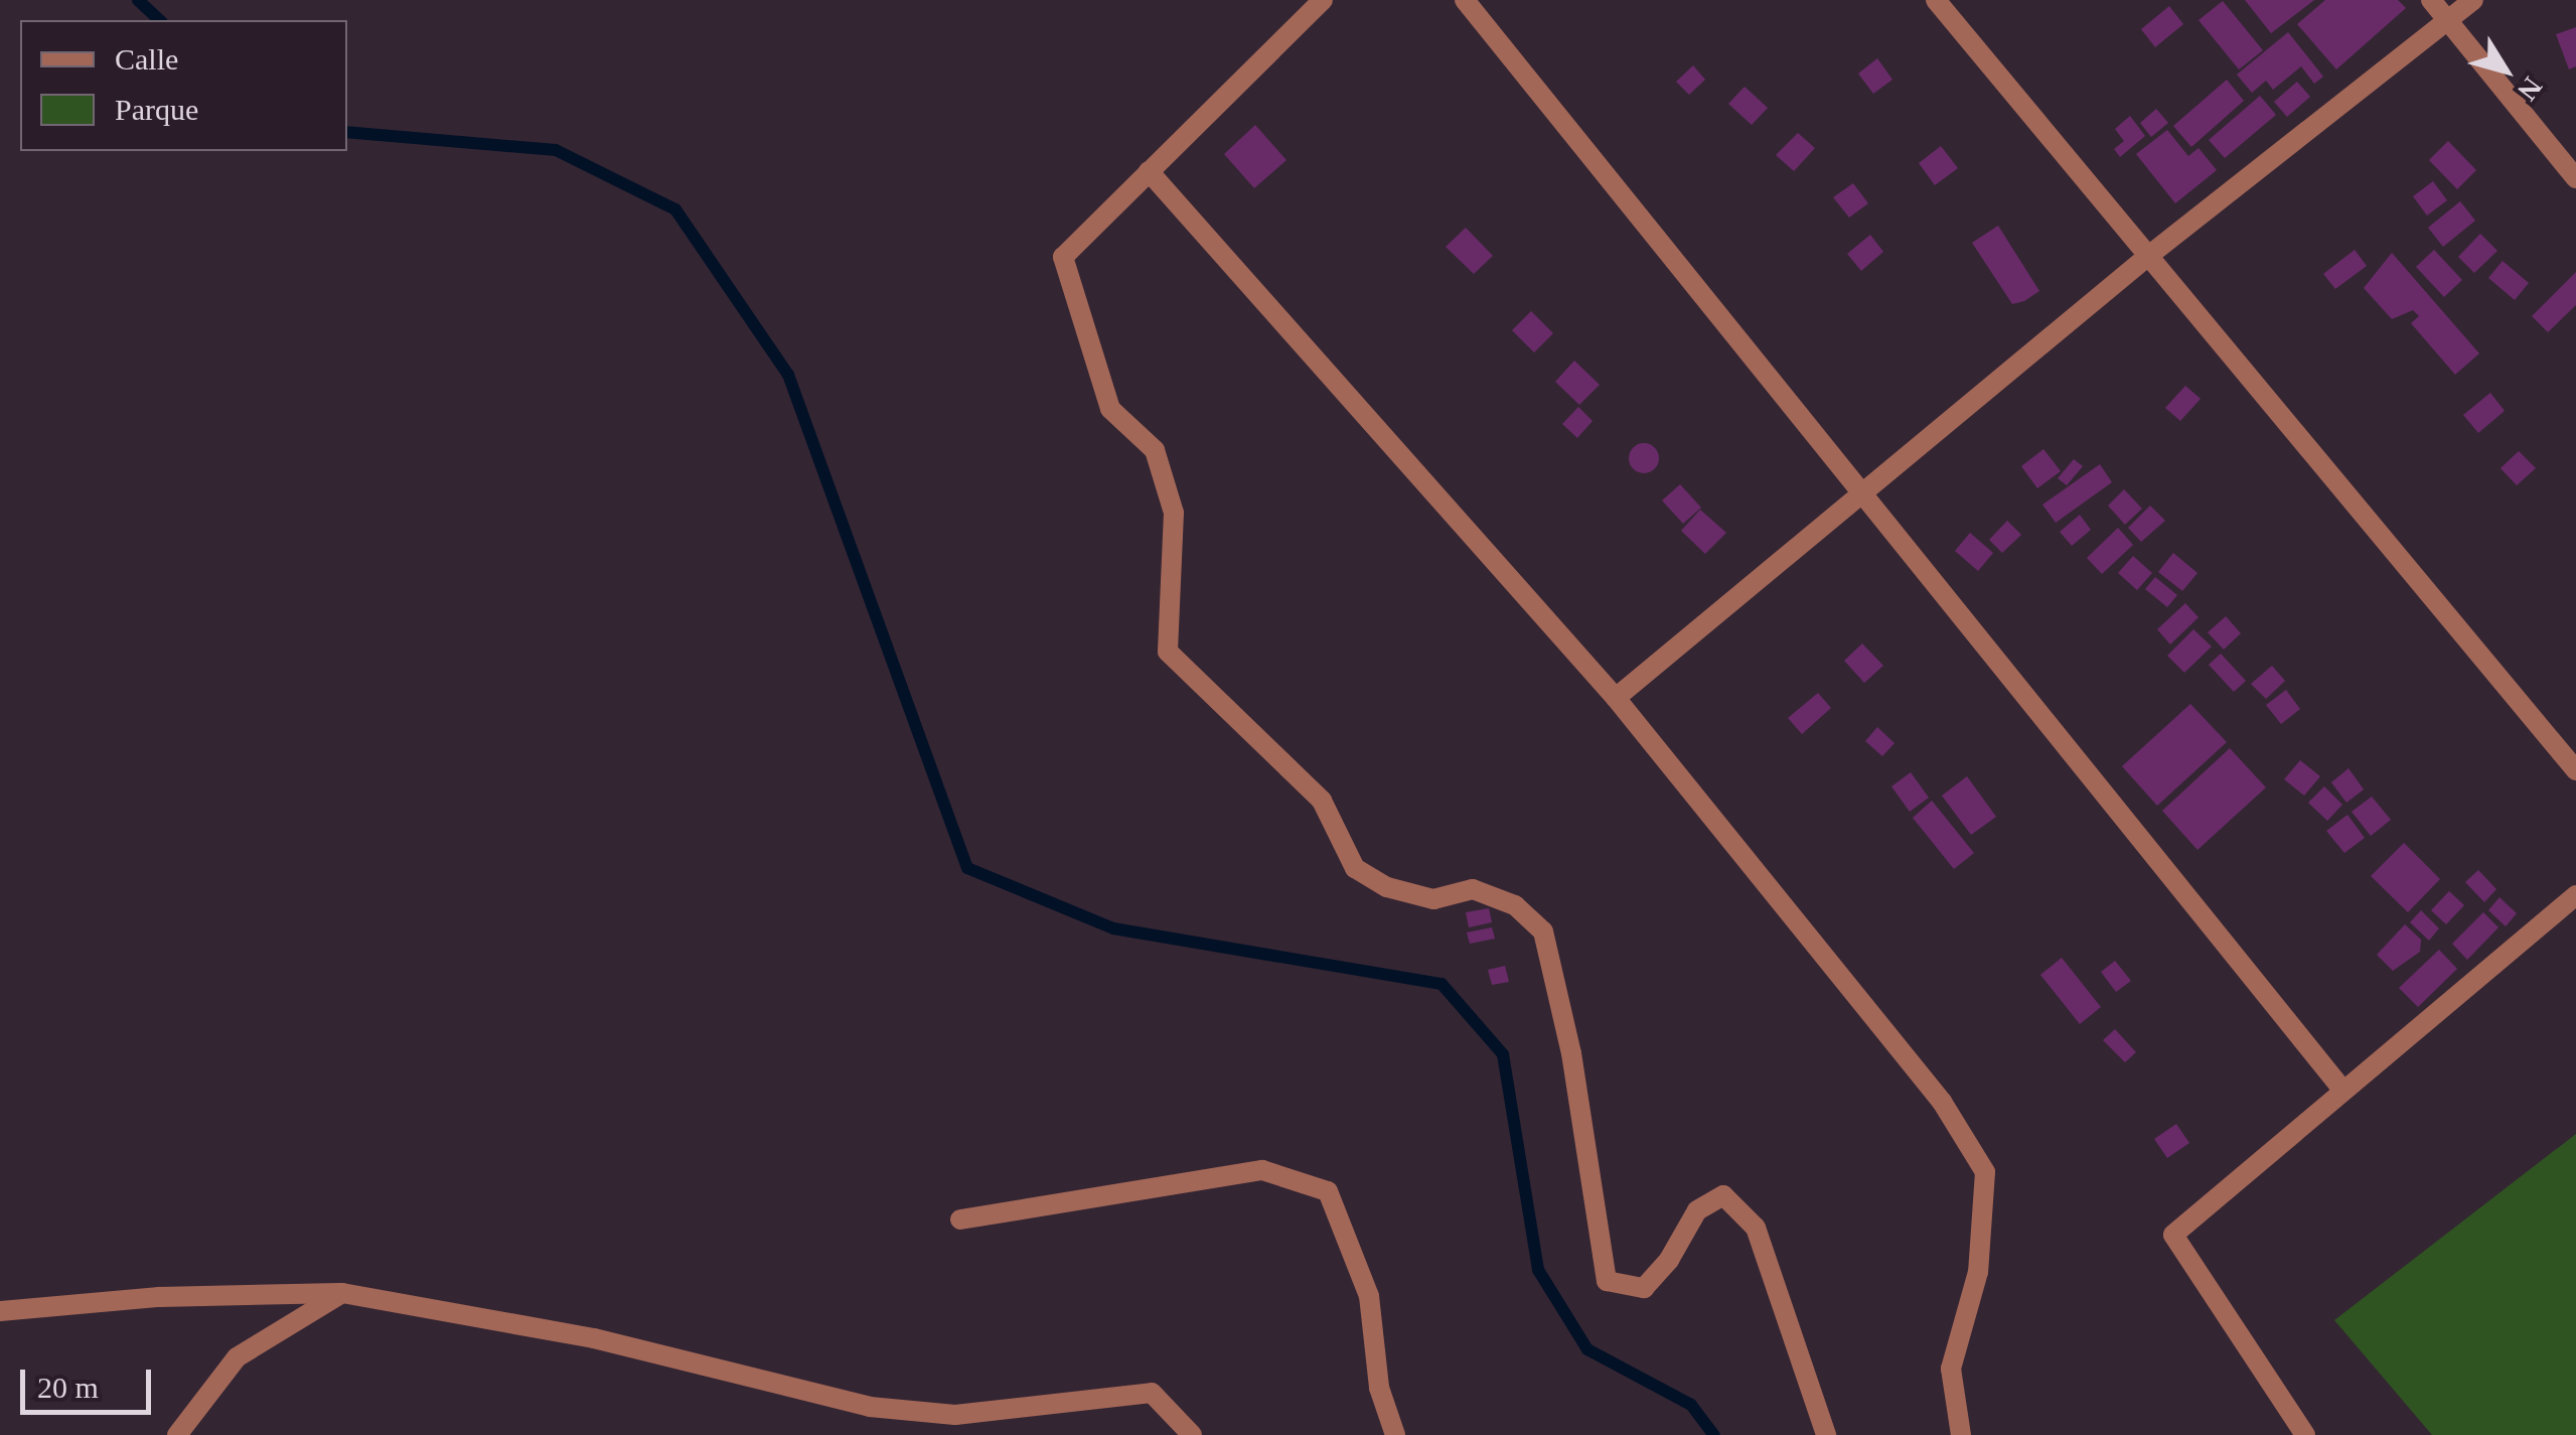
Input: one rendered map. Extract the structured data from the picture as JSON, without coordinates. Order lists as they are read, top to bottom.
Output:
{
  "legend": ["Calle", "Parque"],
  "scale_bar": "20 m",
  "north": "bottom right"
}
